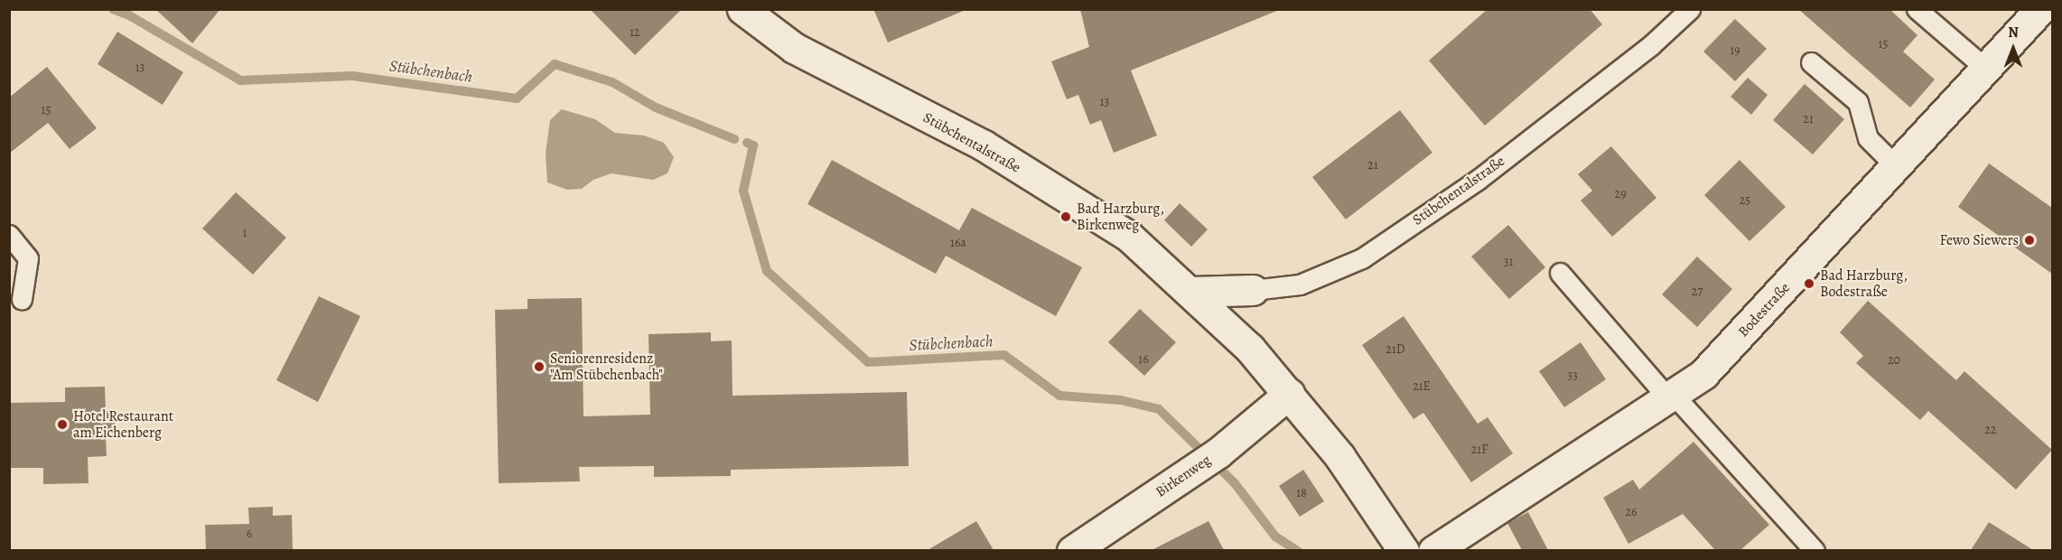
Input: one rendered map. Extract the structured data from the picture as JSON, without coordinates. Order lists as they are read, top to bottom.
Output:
{
  "streets": {
    "street": ["Stübchentalstraße", "Bodestraße", "Birkenweg"]
  },
  "crossings": [
    ["Stübchentalstraße", "Birkenweg"]
  ],
  "water": ["Stübchenbach"],
  "places": [
    "Bad Harzburg, Birkenweg",
    "Fewo Siewers",
    "Bad Harzburg, Bodestraße",
    "Seniorenresidenz \"Am Stübchenbach\"",
    "Hotel Restaurant am Eichenberg"
  ],
  "house_numbers": [
    "12",
    "15",
    "19",
    "13",
    "13",
    "15",
    "21",
    "21",
    "29",
    "25",
    "1",
    "16a",
    "31",
    "27",
    "21D",
    "16",
    "20",
    "33",
    "21E",
    "22",
    "21F",
    "18",
    "26",
    "6"
  ],
  "north": "top"
}
